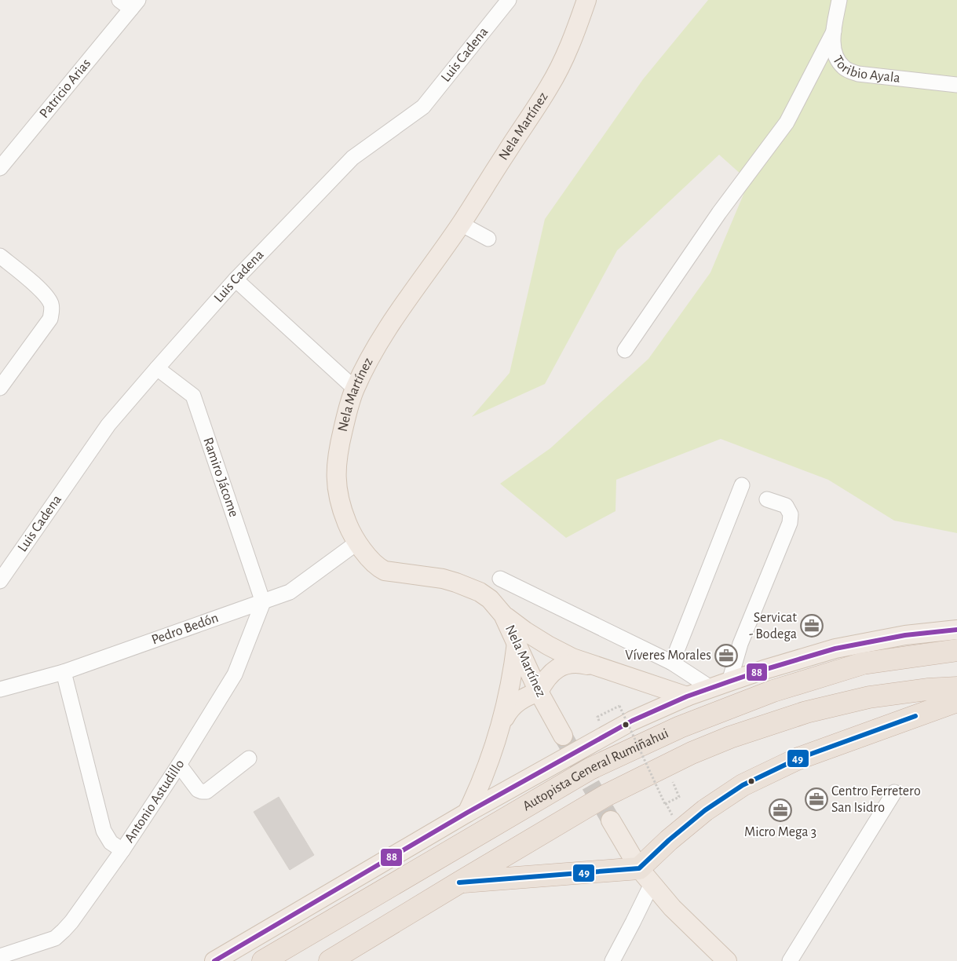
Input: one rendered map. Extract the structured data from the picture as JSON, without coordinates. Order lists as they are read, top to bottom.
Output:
{
  "streets": {
    "highway": ["Autopista General Rumiñahui"],
    "main road": ["Nela Martínez"],
    "street": [
      "Luis Cadena",
      "Toribio Ayala",
      "Patricio Arias",
      "Ramiro Jácome",
      "Pedro Bedón",
      "Antonio Astudillo"
    ]
  },
  "crossings": [
    ["Luis Cadena", "Ramiro Jácome"],
    ["Nela Martínez", "Pedro Bedón"],
    ["Ramiro Jácome", "Pedro Bedón"],
    ["Ramiro Jácome", "Antonio Astudillo"],
    ["Pedro Bedón", "Antonio Astudillo"]
  ],
  "places": {
    "office": [
      "Servicat - Bodega",
      "Víveres Morales",
      "Centro Ferretero San Isidro",
      "Micro Mega 3"
    ]
  },
  "lines": ["transit line 88", "transit line 49"]
}
